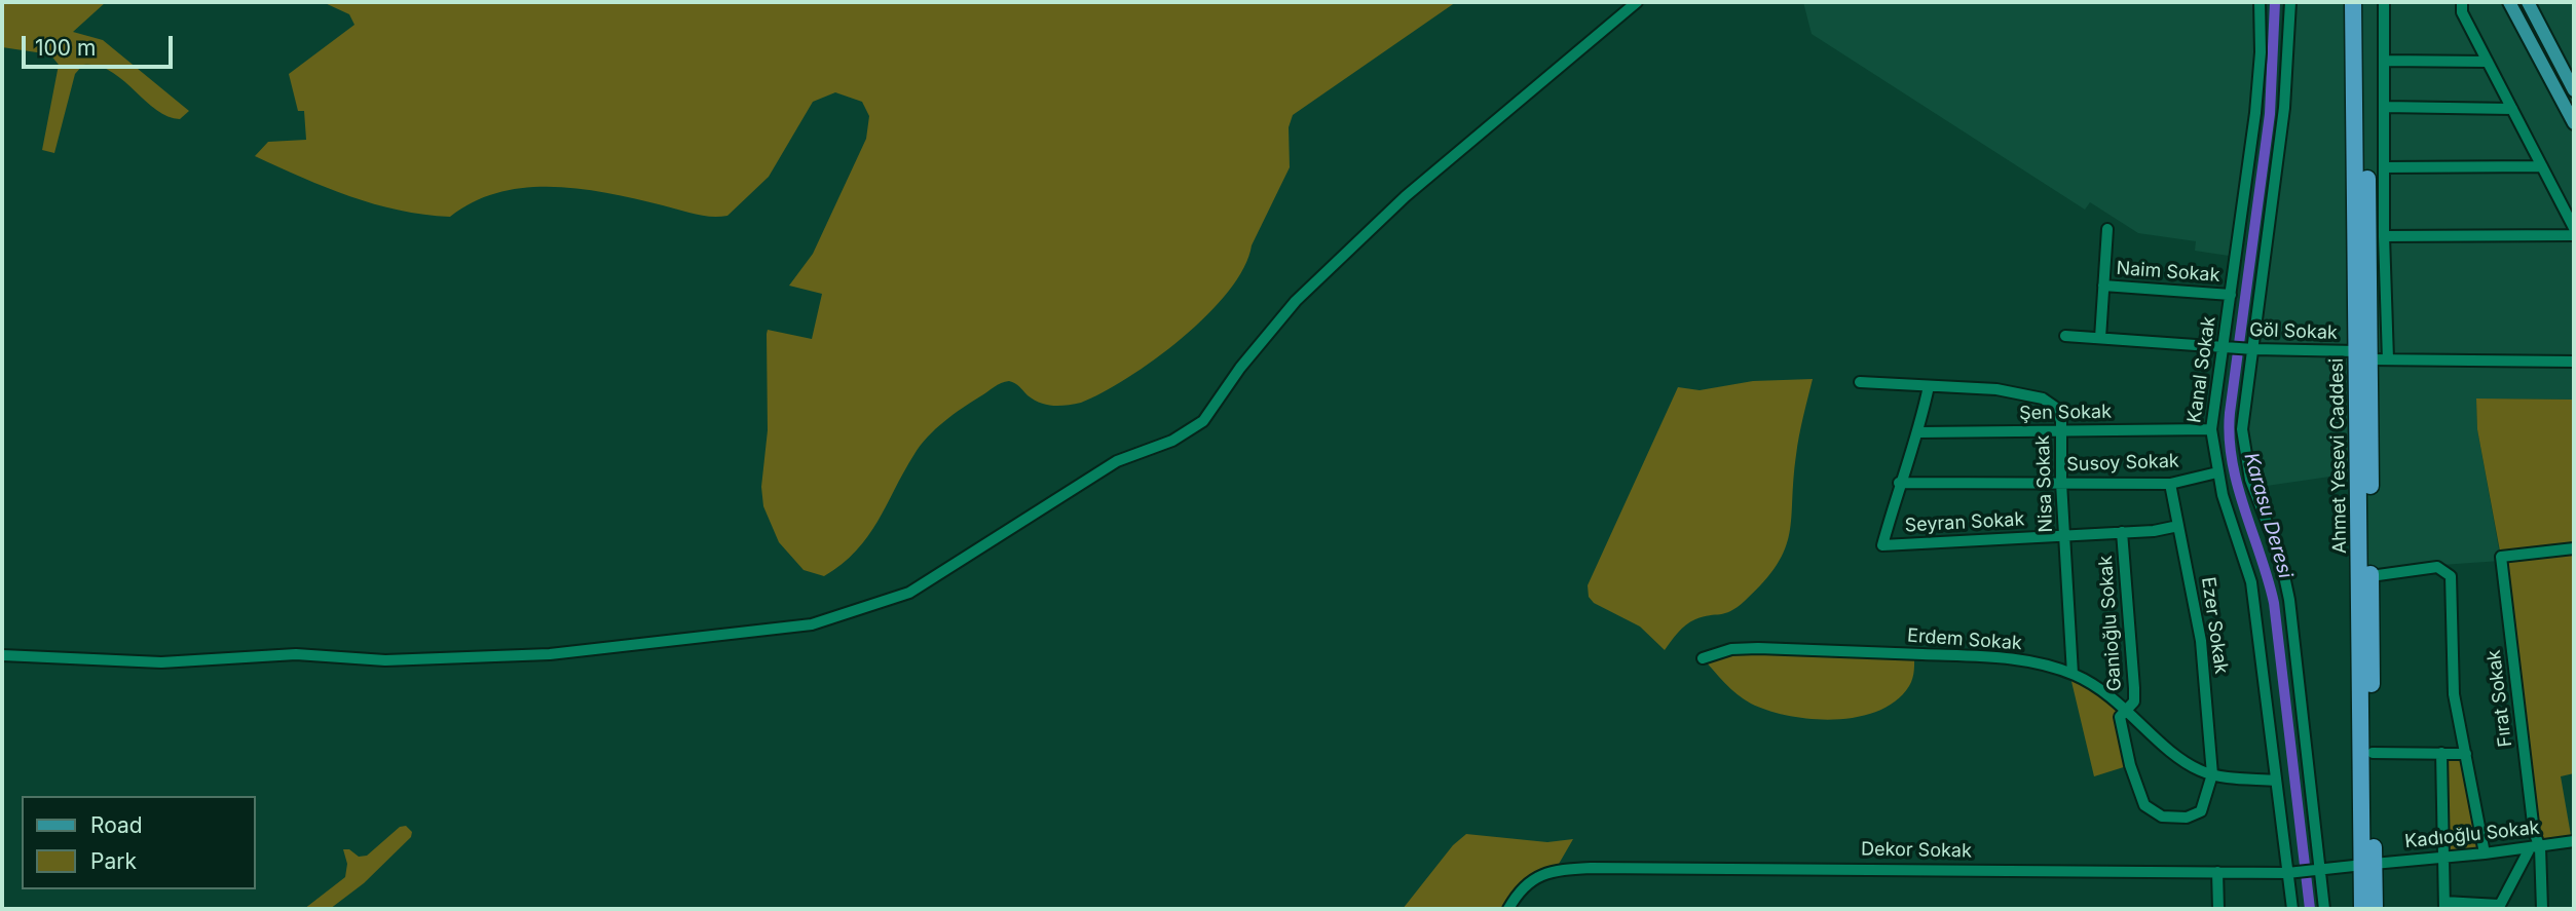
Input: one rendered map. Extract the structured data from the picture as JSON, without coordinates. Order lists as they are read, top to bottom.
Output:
{
  "streets": {
    "highway": ["Ahmet Yesevi Caddesi"],
    "street": [
      "Naim Sokak",
      "Göl Sokak",
      "Kanal Sokak",
      "Şen Sokak",
      "Susoy Sokak",
      "Nisa Sokak",
      "Seyran Sokak",
      "Ganioğlu Sokak",
      "Ezer Sokak",
      "Erdem Sokak",
      "Fırat Sokak",
      "Kadıoğlu Sokak",
      "Dekor Sokak"
    ]
  },
  "crossings": [
    ["Naim Sokak", "Kanal Sokak"],
    ["Göl Sokak", "Kanal Sokak"],
    ["Göl Sokak", "Ahmet Yesevi Caddesi"],
    ["Kanal Sokak", "Şen Sokak"],
    ["Kanal Sokak", "Susoy Sokak"],
    ["Kanal Sokak", "Erdem Sokak"],
    ["Kanal Sokak", "Dekor Sokak"],
    ["Şen Sokak", "Nisa Sokak"],
    ["Ahmet Yesevi Caddesi", "Kadıoğlu Sokak"],
    ["Susoy Sokak", "Nisa Sokak"],
    ["Susoy Sokak", "Seyran Sokak"],
    ["Susoy Sokak", "Ezer Sokak"],
    ["Nisa Sokak", "Seyran Sokak"],
    ["Nisa Sokak", "Erdem Sokak"],
    ["Seyran Sokak", "Ganioğlu Sokak"],
    ["Seyran Sokak", "Ezer Sokak"],
    ["Ganioğlu Sokak", "Ezer Sokak"],
    ["Ganioğlu Sokak", "Erdem Sokak"],
    ["Ezer Sokak", "Erdem Sokak"],
    ["Fırat Sokak", "Kadıoğlu Sokak"],
    ["Kadıoğlu Sokak", "Dekor Sokak"]
  ],
  "water": ["Karasu Deresi"],
  "legend": ["Road", "Park"],
  "scale_bar": "100 m"
}
